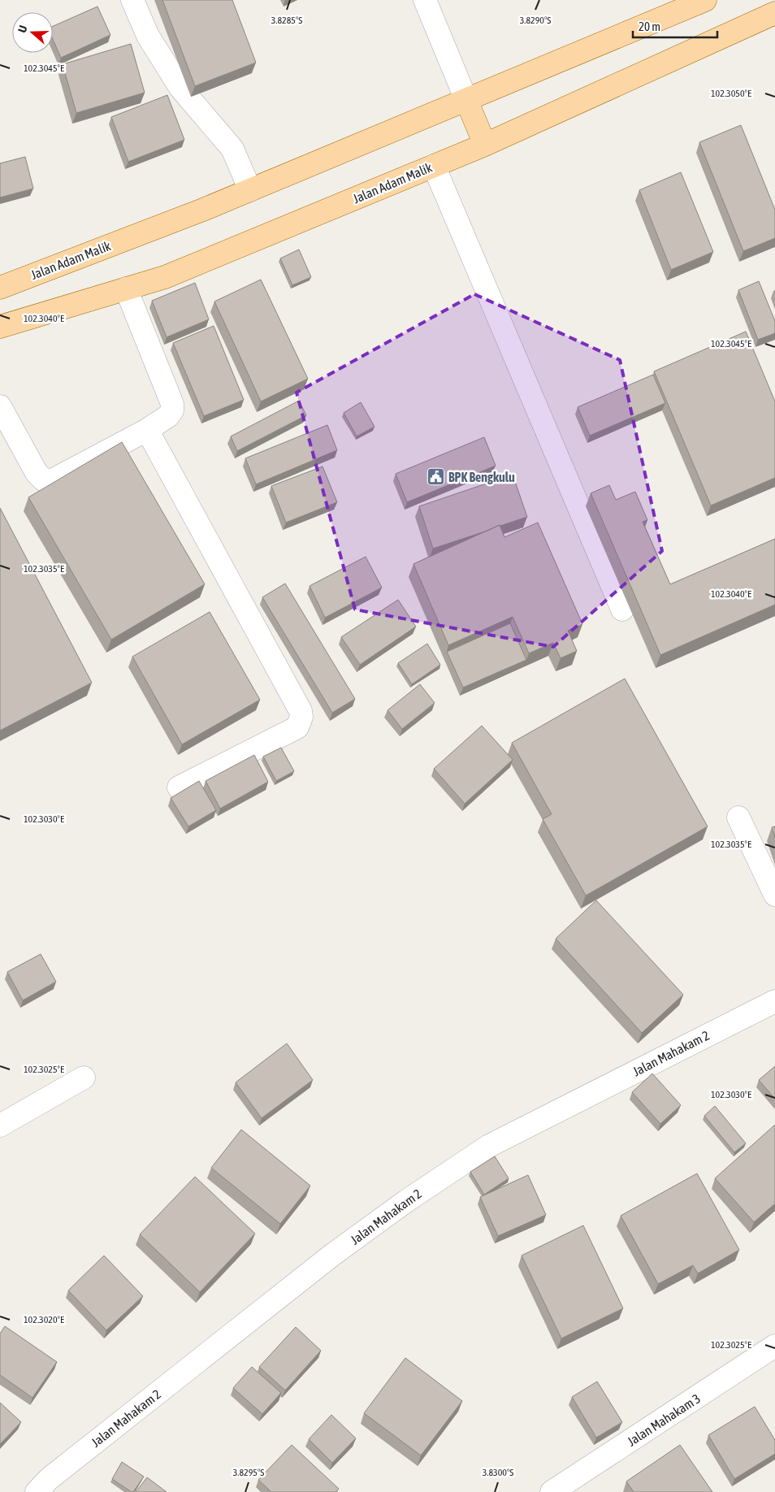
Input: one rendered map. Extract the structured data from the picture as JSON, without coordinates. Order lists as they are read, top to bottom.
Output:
{
  "streets": {
    "main road": ["Jalan Adam Malik"],
    "street": ["Jalan Mahakam 2", "Jalan Mahakam 3"]
  },
  "places": {
    "public building": ["BPK Bengkulu"]
  },
  "scale_bar": "20 m",
  "north": "left",
  "coordinates": [
    "3.8285°S",
    "3.8290°S",
    "102.3045°E",
    "102.3050°E",
    "102.3040°E",
    "102.3035°E",
    "102.3030°E",
    "102.3025°E",
    "102.3020°E",
    "3.8295°S",
    "3.8300°S"
  ]
}
